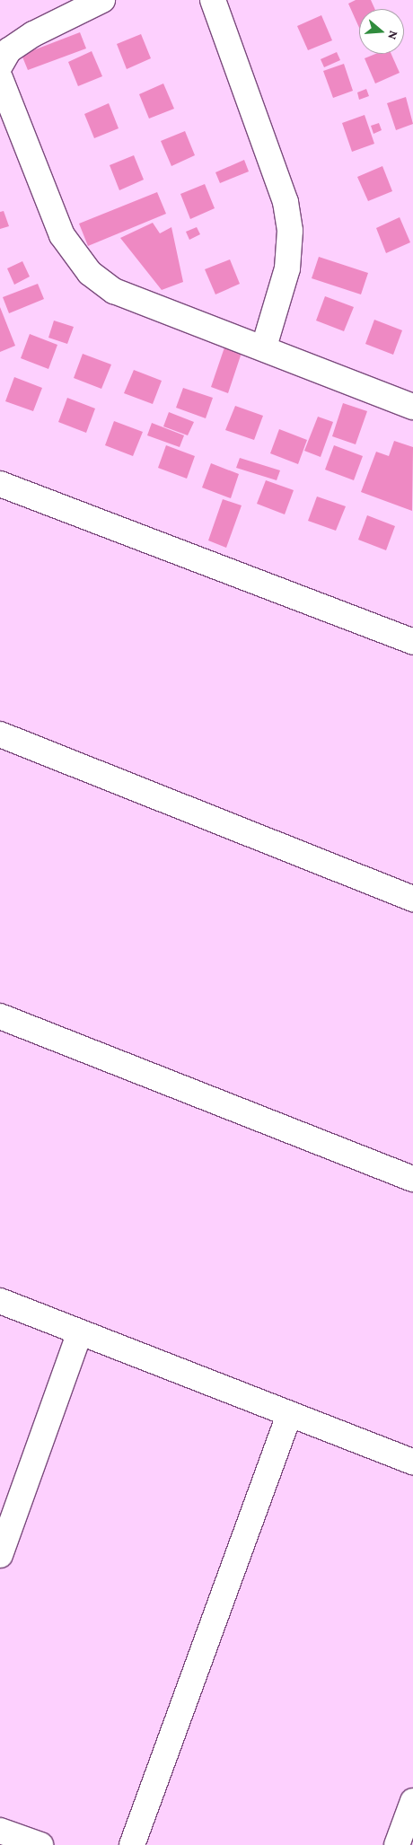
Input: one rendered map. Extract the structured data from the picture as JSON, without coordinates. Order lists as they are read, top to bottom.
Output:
{
  "north": "right"
}
